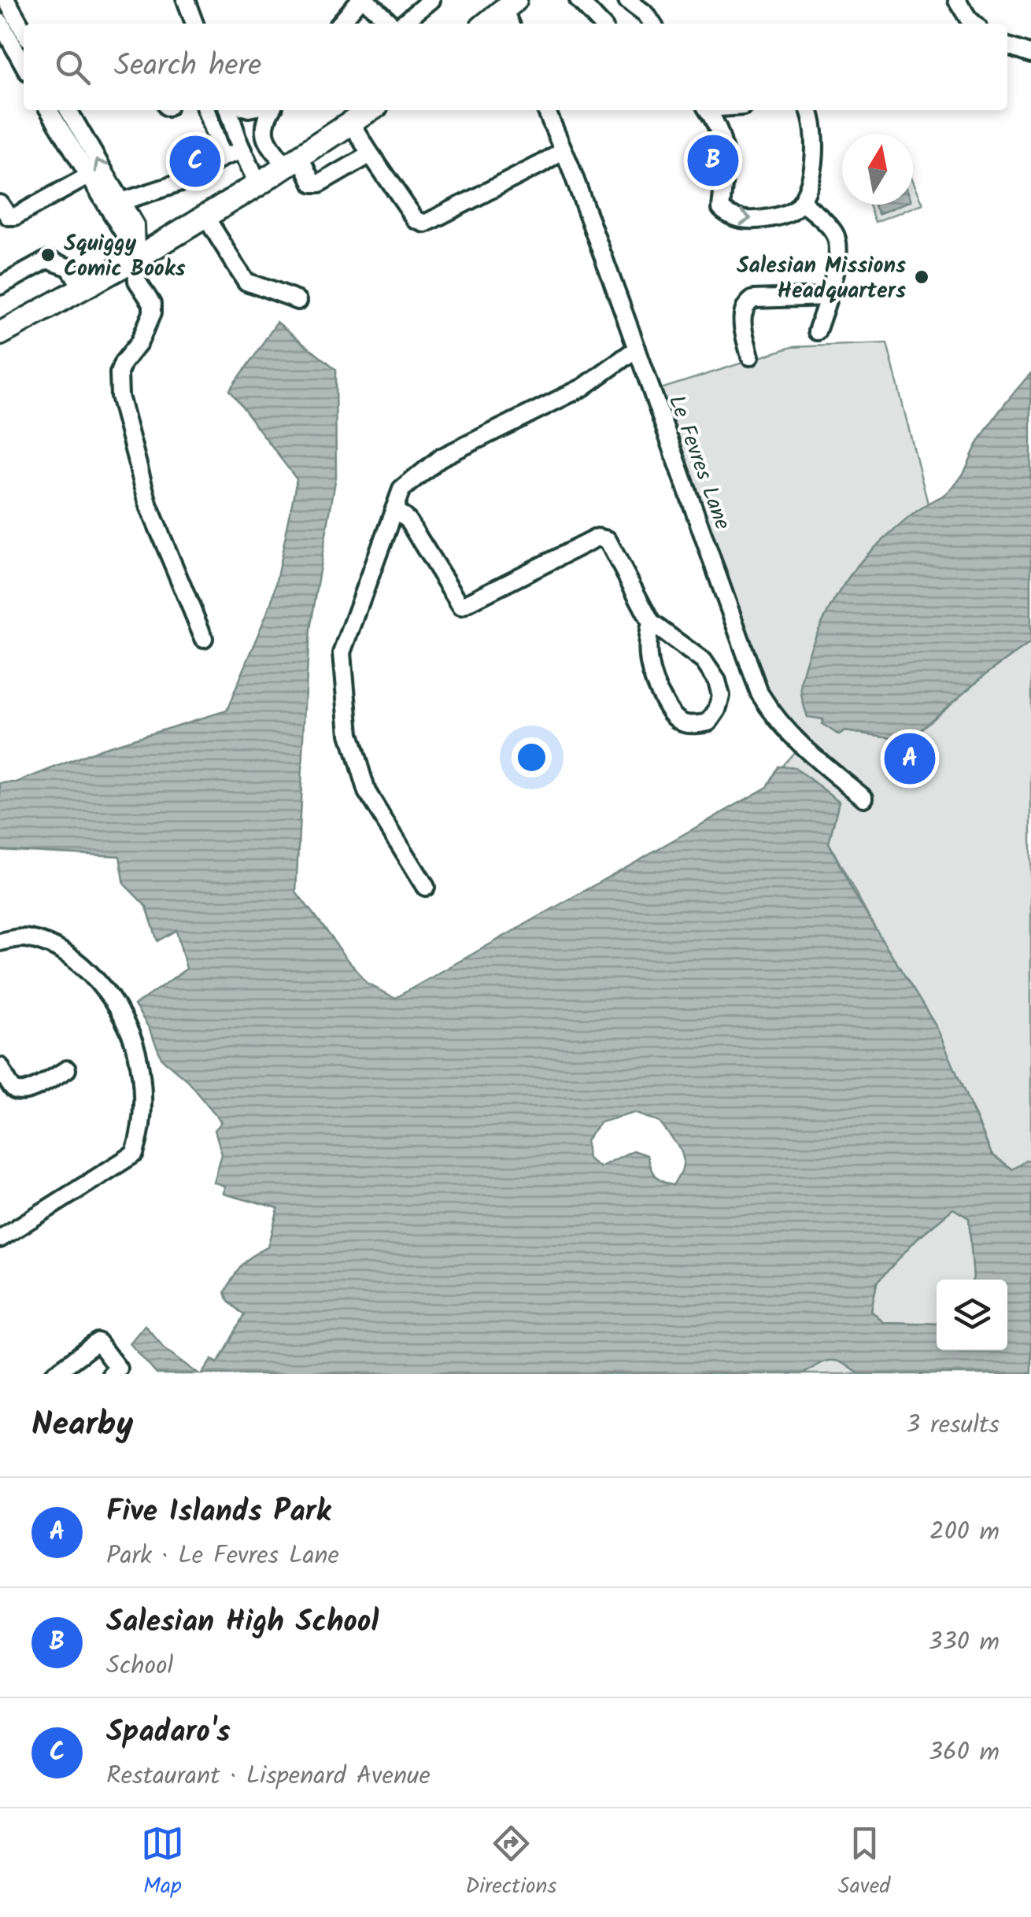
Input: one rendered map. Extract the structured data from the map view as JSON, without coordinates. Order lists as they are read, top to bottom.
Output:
{
  "streets": {
    "street": ["Le Fevres Lane"]
  },
  "places": ["Squiggy Comic Books", "Salesian Missions Headquarters"],
  "north": "top",
  "page": {
    "search": "Search here",
    "pins": ["B", "C", "A"],
    "heading": ["Nearby", "3 results"],
    "list": [
      {
        "mark": "A",
        "name": "Five Islands Park",
        "note": "Park · Le Fevres Lane",
        "value": "200 m"
      },
      {
        "mark": "B",
        "name": "Salesian High School",
        "note": "School",
        "value": "330 m"
      },
      {
        "mark": "C",
        "name": "Spadaro's",
        "note": "Restaurant · Lispenard Avenue",
        "value": "360 m"
      }
    ],
    "nav": ["Map", "Directions", "Saved"]
  }
}
